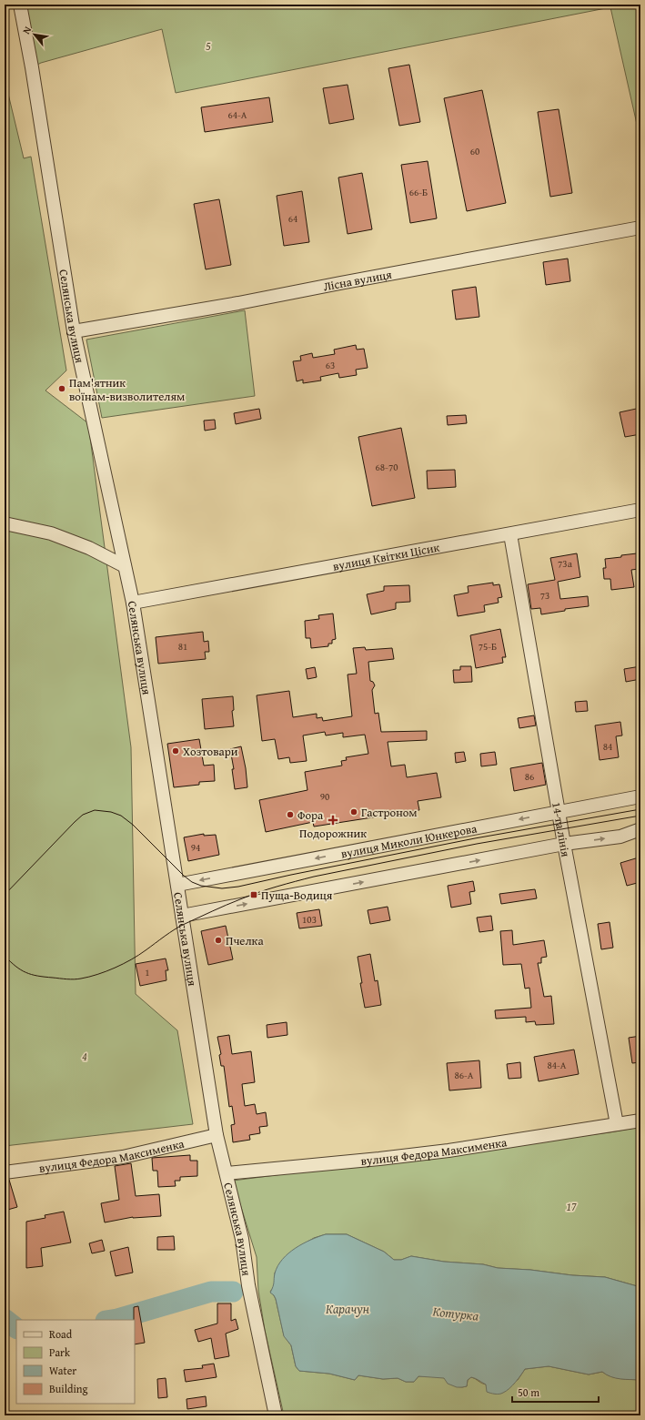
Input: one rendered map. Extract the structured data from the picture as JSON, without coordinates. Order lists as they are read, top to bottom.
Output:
{
  "streets": {
    "street": [
      "Лісна вулиця",
      "Селянська вулиця",
      "вулиця Квітки Цісик",
      "14-та лінія",
      "вулиця Миколи Юнкерова",
      "вулиця Федора Максименка"
    ]
  },
  "crossings": [
    ["Лісна вулиця", "Селянська вулиця"],
    ["Селянська вулиця", "вулиця Квітки Цісик"],
    ["Селянська вулиця", "вулиця Миколи Юнкерова"],
    ["Селянська вулиця", "вулиця Федора Максименка"],
    ["вулиця Квітки Цісик", "14-та лінія"],
    ["14-та лінія", "вулиця Миколи Юнкерова"],
    ["14-та лінія", "вулиця Федора Максименка"]
  ],
  "water": ["Карачун", "Котурка"],
  "parks": ["5", "4", "17"],
  "places": {
    "other": [
      "Пам'ятник воїнам-визволителям",
      "Хозтовари",
      "Гастроном",
      "Фора",
      "Пчелка"
    ],
    "health": ["Подорожник"],
    "transit": ["Пуща-Водиця"]
  },
  "house_numbers": [
    "64-А",
    "60",
    "66-Б",
    "64",
    "63",
    "68-70",
    "73а",
    "73",
    "81",
    "75-Б",
    "84",
    "86",
    "90",
    "94",
    "103",
    "1",
    "84-А",
    "86-А"
  ],
  "legend": [
    "Road",
    "Park",
    "Water",
    "Building"
  ],
  "scale_bar": "50 m",
  "north": "top left"
}
